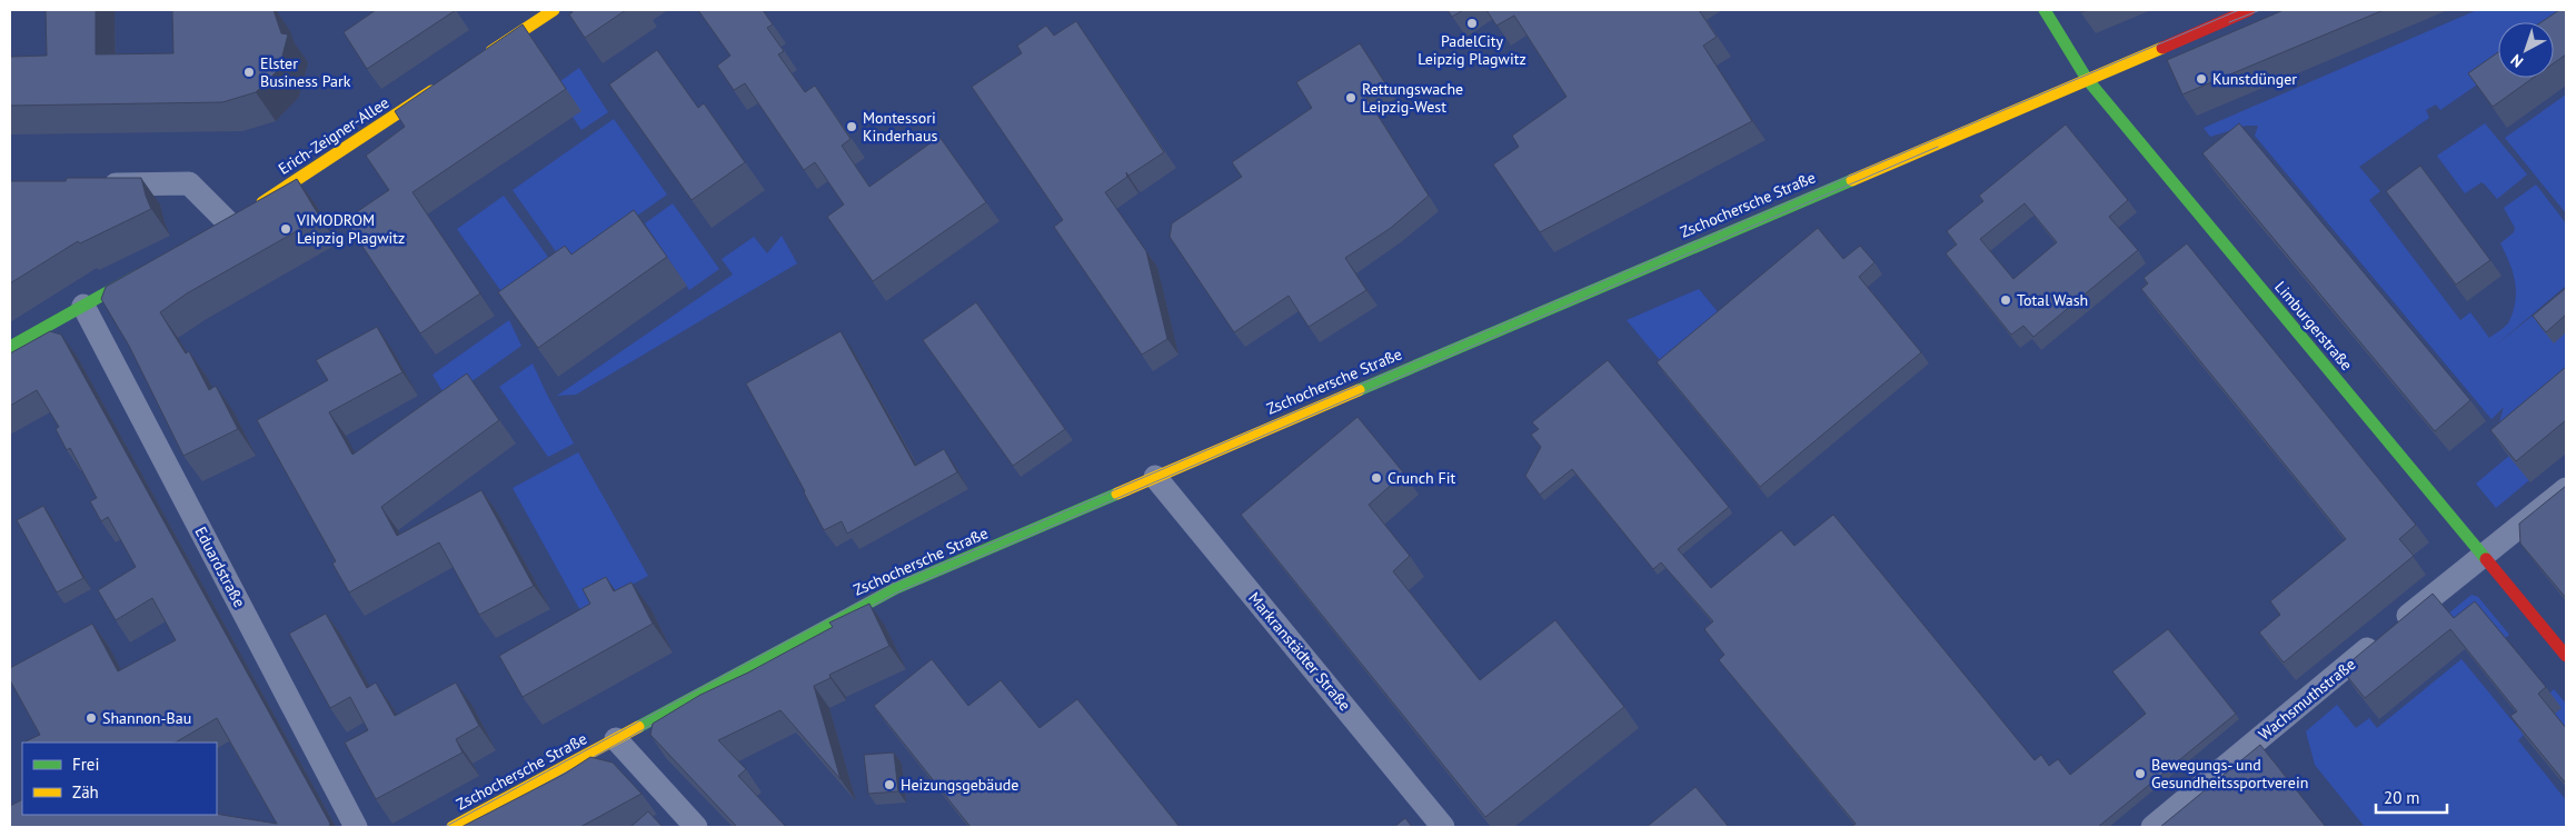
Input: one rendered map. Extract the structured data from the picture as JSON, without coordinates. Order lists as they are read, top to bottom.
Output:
{
  "streets": {
    "main road": ["Erich-Zeigner-Allee", "Zschochersche Straße", "Limburgerstraße"],
    "street": ["Eduardstraße", "Markranstädter Straße", "Wachsmuthstraße"]
  },
  "crossings": [
    ["Zschochersche Straße", "Limburgerstraße"],
    ["Zschochersche Straße", "Markranstädter Straße"],
    ["Limburgerstraße", "Wachsmuthstraße"]
  ],
  "places": [
    "PadelCity Leipzig Plagwitz",
    "Elster Business Park",
    "Kunstdünger",
    "Rettungswache Leipzig-West",
    "Montessori Kinderhaus",
    "VIMODROM Leipzig Plagwitz",
    "Total Wash",
    "Crunch Fit",
    "Shannon-Bau",
    "Bewegungs- und Gesundheitssportverein",
    "Heizungsgebäude"
  ],
  "legend": ["Frei", "Zäh"],
  "scale_bar": "20 m",
  "north": "bottom left"
}
